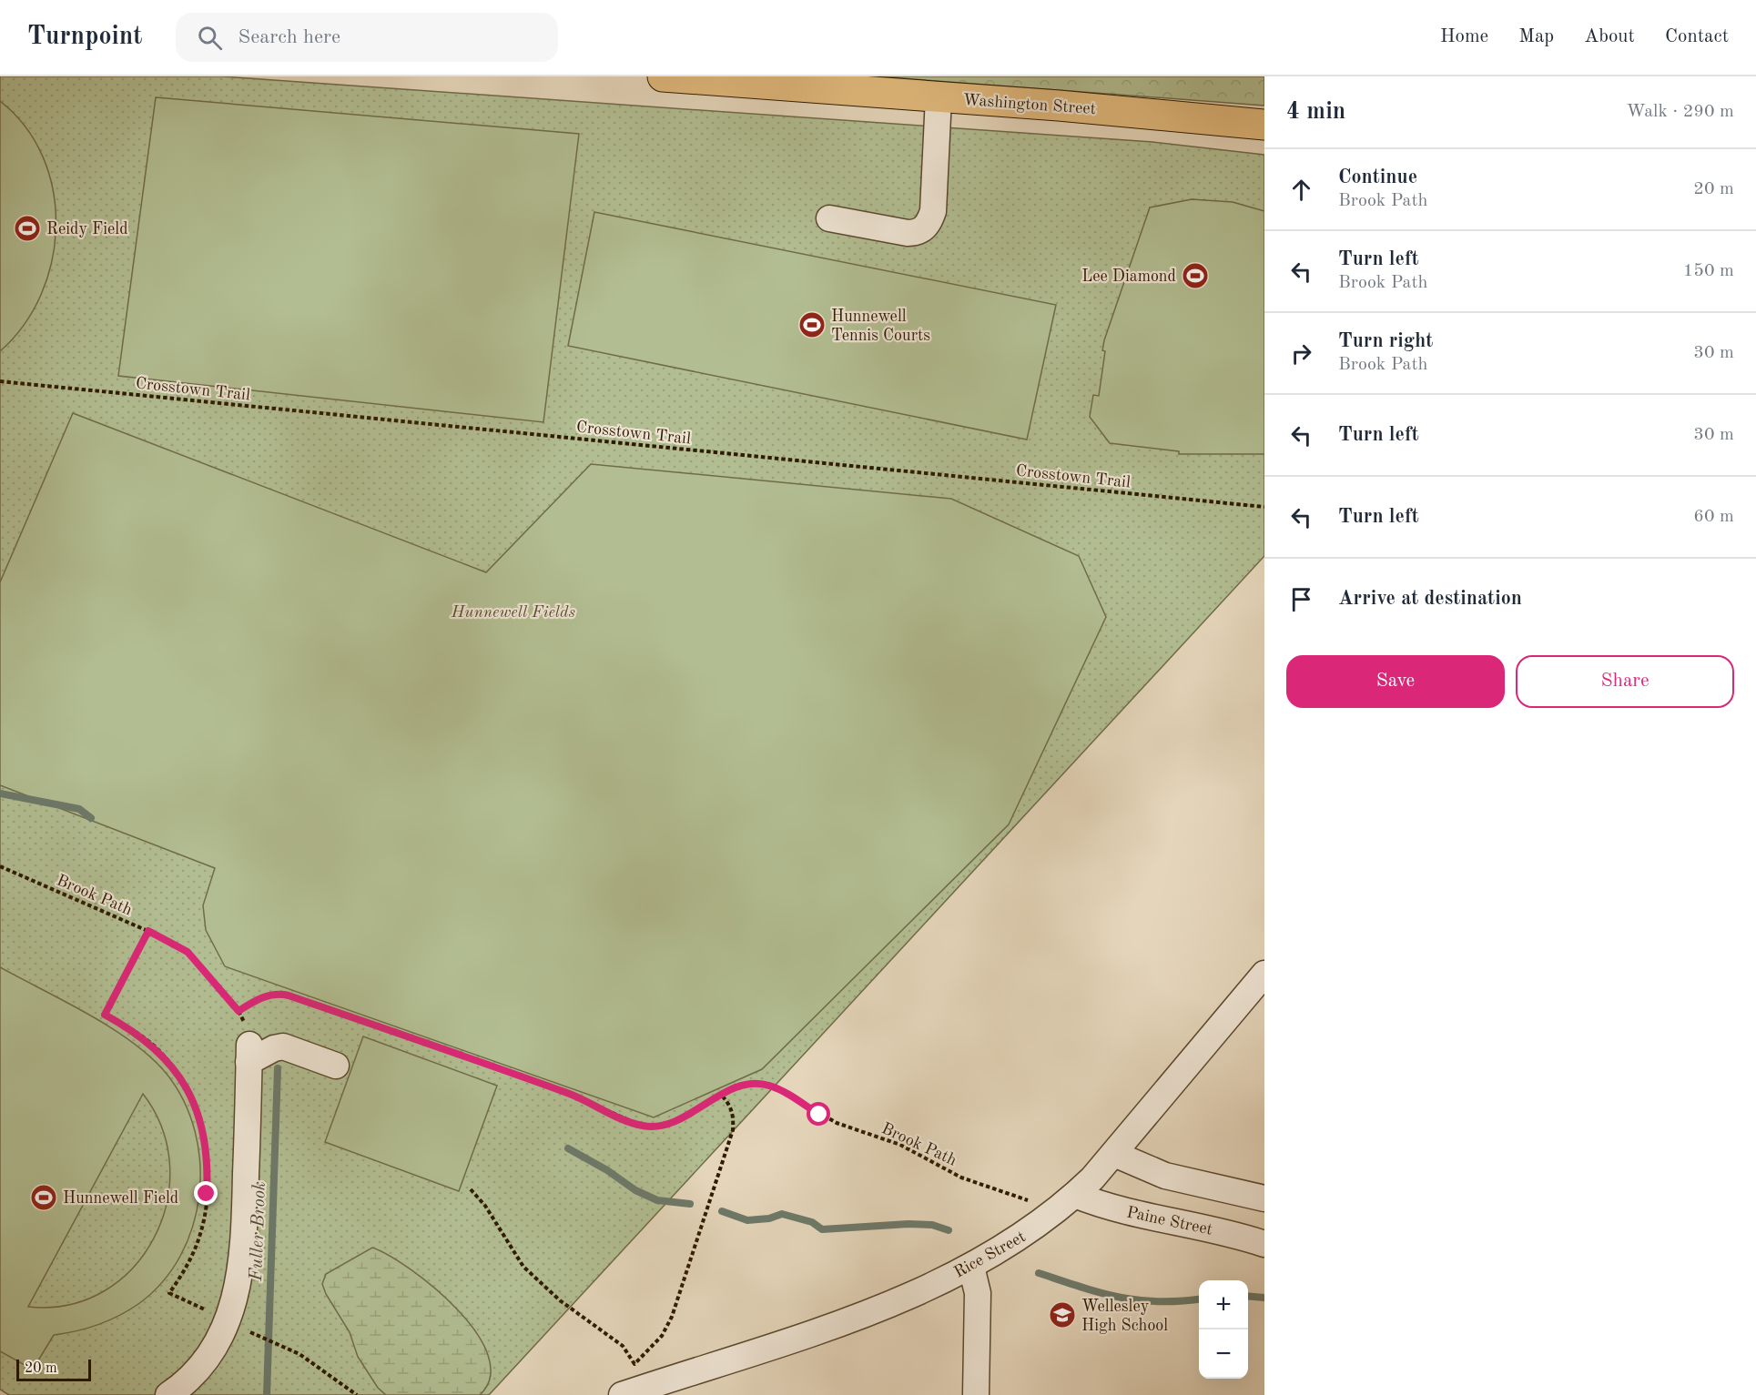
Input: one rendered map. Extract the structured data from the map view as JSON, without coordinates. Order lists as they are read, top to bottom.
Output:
{
  "streets": {
    "main road": ["Washington Street"],
    "street": ["Paine Street", "Rice Street"],
    "path": ["Crosstown Trail", "Brook Path"]
  },
  "crossings": [
    ["Paine Street", "Rice Street"]
  ],
  "water": ["Fuller Brook"],
  "parks": ["Hunnewell Fields"],
  "places": {
    "sports": [
      "Reidy Field",
      "Lee Diamond",
      "Hunnewell Tennis Courts",
      "Hunnewell Field"
    ],
    "school or university": ["Wellesley High School"]
  },
  "scale_bar": "20 m",
  "page": {
    "header": "Turnpoint",
    "search": "Search here",
    "nav": [
      "Home",
      "Map",
      "About",
      "Contact"
    ],
    "heading": ["4 min", "Walk · 290 m"],
    "list": [
      ["Continue", "Brook Path", "20 m"],
      ["Turn left", "Brook Path", "150 m"],
      ["Turn right", "Brook Path", "30 m"],
      ["Turn left", "30 m"],
      ["Turn left", "60 m"],
      "Arrive at destination"
    ],
    "buttons": ["Save", "Share"],
    "map_buttons": ["+", "−"],
    "scale": "20 m"
  }
}
